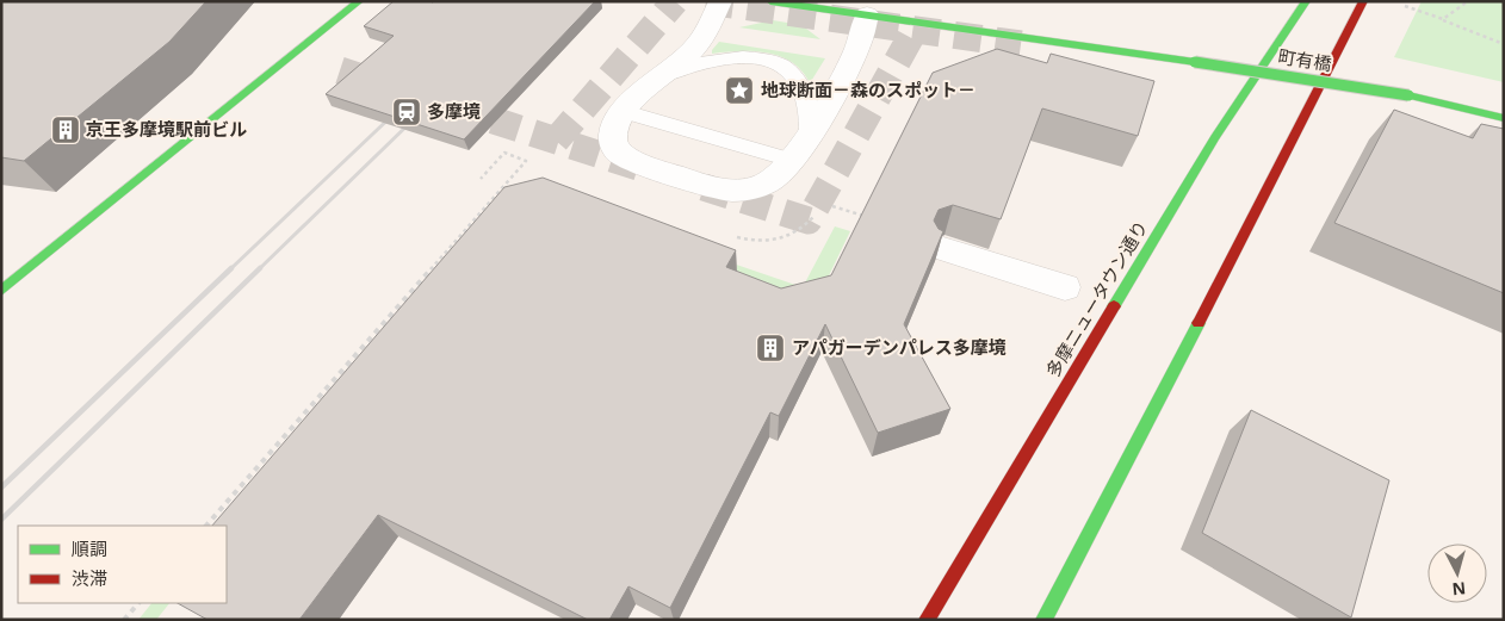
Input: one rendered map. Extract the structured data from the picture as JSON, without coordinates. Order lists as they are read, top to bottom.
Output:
{
  "streets": {
    "main road": ["町有橋", "多摩ニュータウン通り"]
  },
  "places": {
    "place": ["地球断面－森のスポット－"],
    "station": ["多摩境"],
    "building": ["京王多摩境駅前ビル", "アパガーデンパレス多摩境"]
  },
  "legend": ["順調", "渋滞"],
  "north": "bottom"
}
